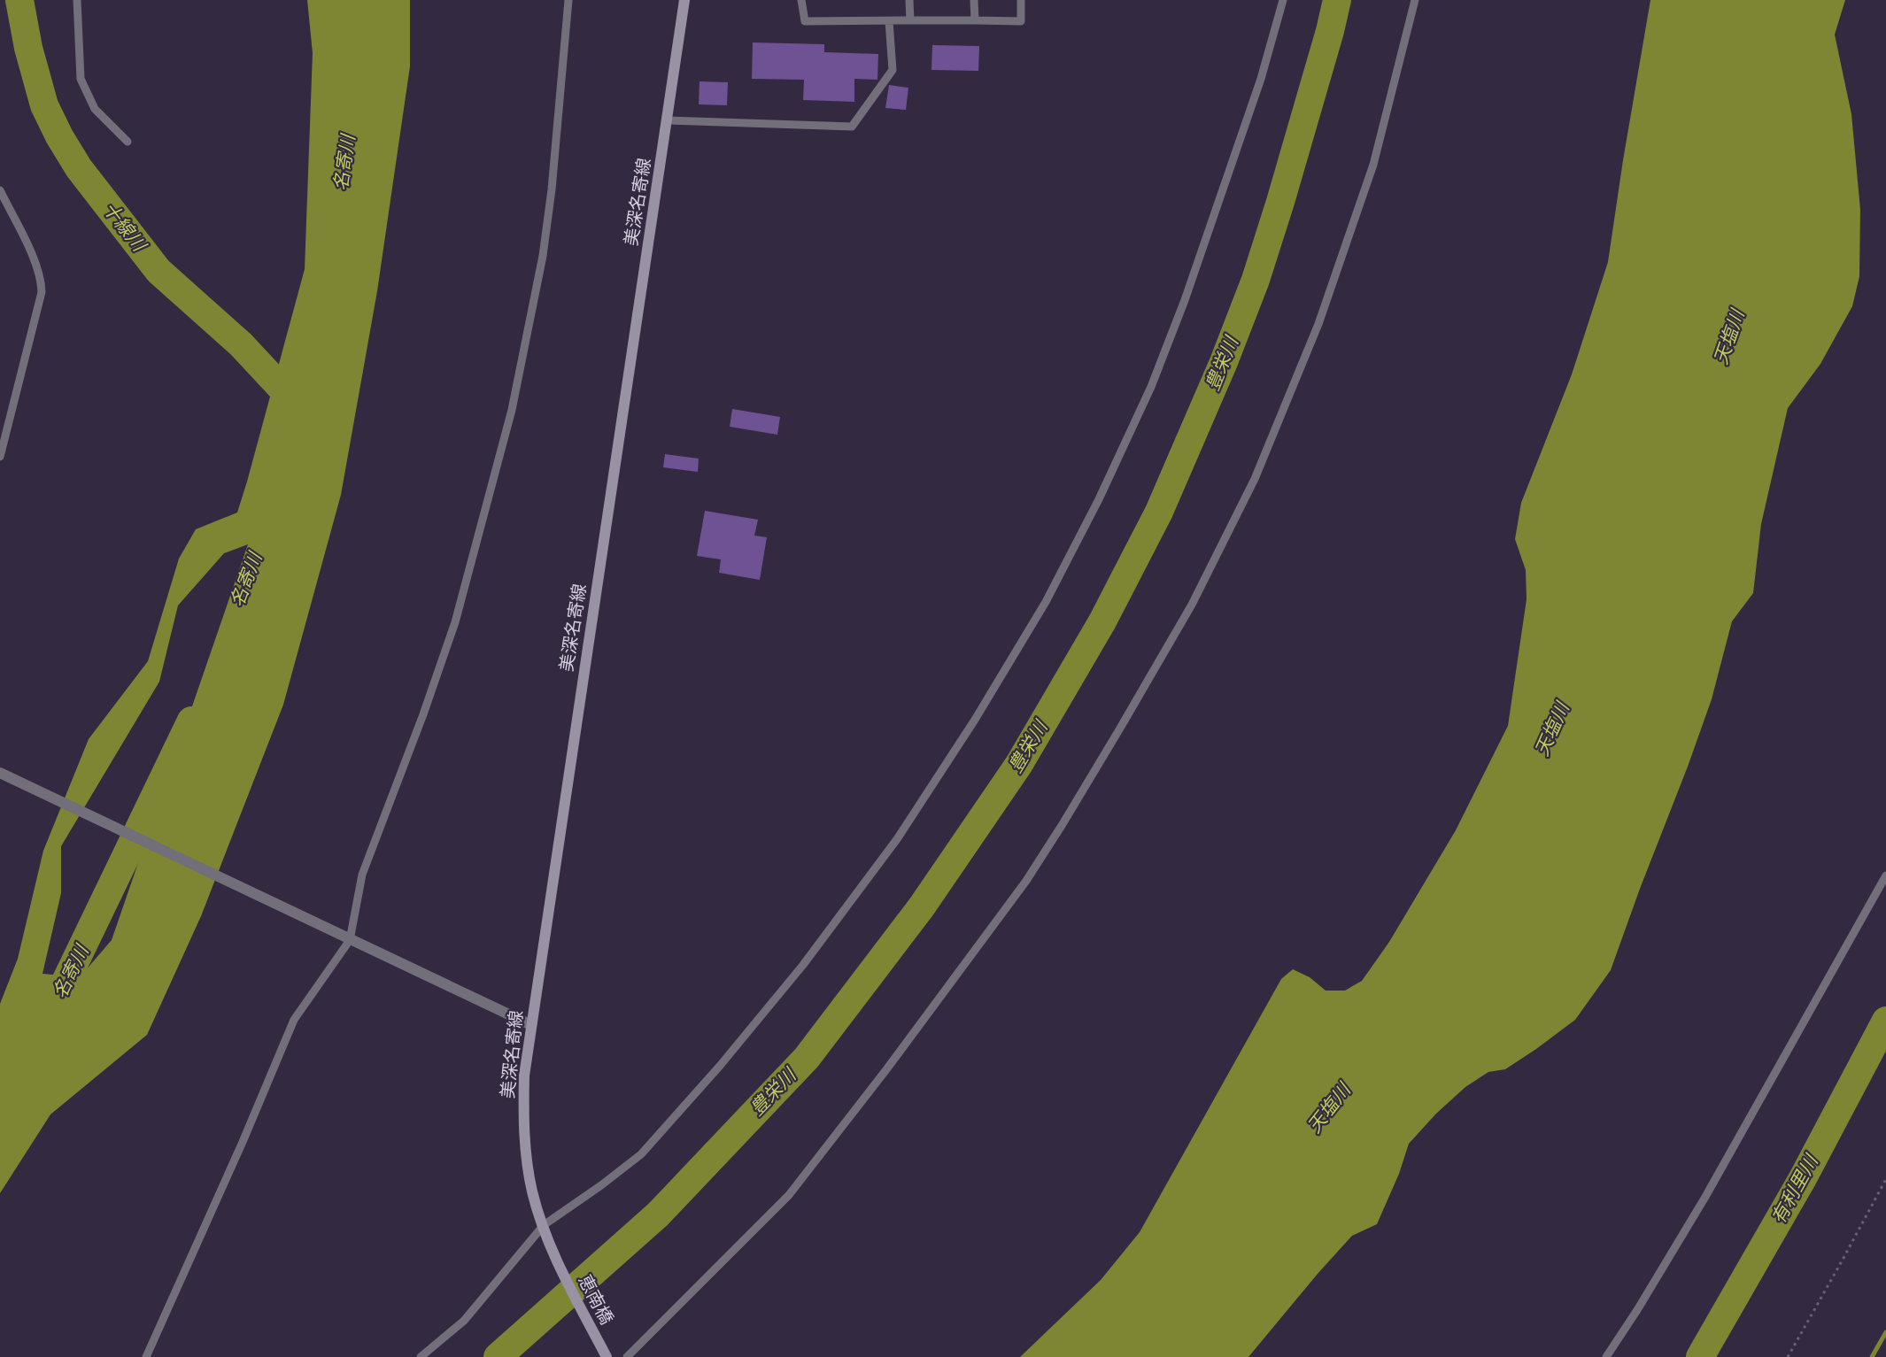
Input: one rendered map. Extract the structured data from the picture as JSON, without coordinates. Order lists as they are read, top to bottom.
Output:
{
  "streets": {
    "main road": ["美深名寄線", "恵南橋"]
  },
  "crossings": [
    ["美深名寄線", "恵南橋"]
  ],
  "water": [
    "名寄川",
    "十線川",
    "天塩川",
    "豊栄川",
    "有利里川"
  ]
}
